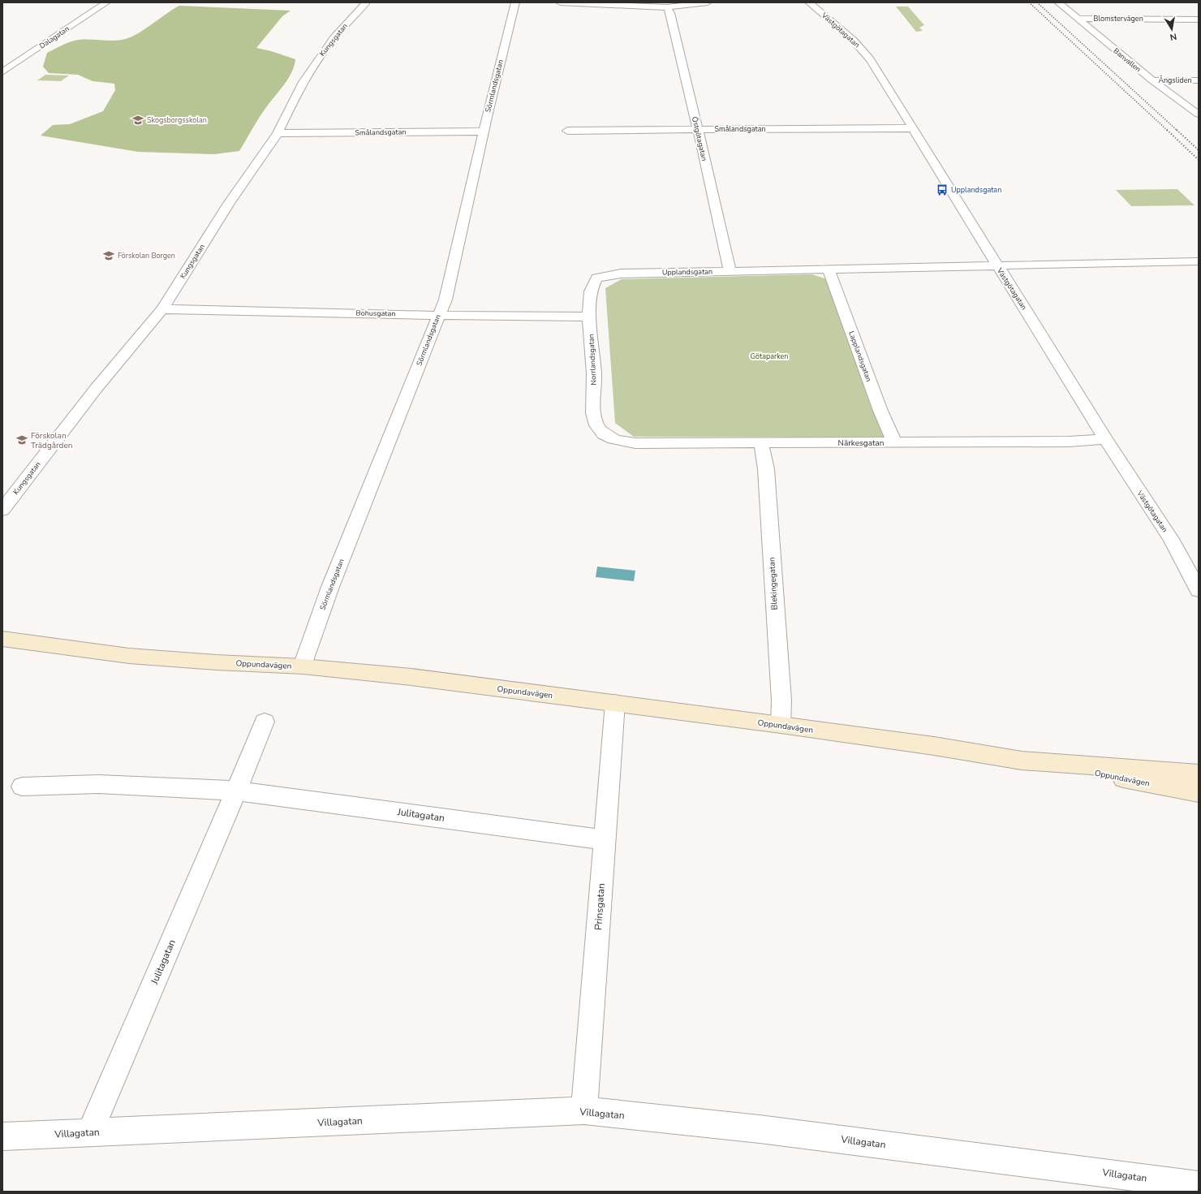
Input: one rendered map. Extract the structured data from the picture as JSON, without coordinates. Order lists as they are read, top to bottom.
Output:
{
  "streets": {
    "main road": ["Oppundavägen"],
    "street": [
      "Blomstervägen",
      "Västgötagatan",
      "Dalagatan",
      "Kungsgatan",
      "Banvallen",
      "Ängsliden",
      "Sörmlandsgatan",
      "Smålandsgatan",
      "Östgötagatan",
      "Upplandsgatan",
      "Bohusgatan",
      "Lapplandsgatan",
      "Norrlandsgatan",
      "Närkesgatan",
      "Blekingegatan",
      "Julitagatan",
      "Prinsgatan",
      "Villagatan"
    ]
  },
  "crossings": [
    ["Blomstervägen", "Banvallen"],
    ["Västgötagatan", "Smålandsgatan"],
    ["Västgötagatan", "Upplandsgatan"],
    ["Västgötagatan", "Närkesgatan"],
    ["Kungsgatan", "Smålandsgatan"],
    ["Kungsgatan", "Bohusgatan"],
    ["Banvallen", "Ängsliden"],
    ["Sörmlandsgatan", "Smålandsgatan"],
    ["Sörmlandsgatan", "Bohusgatan"],
    ["Sörmlandsgatan", "Oppundavägen"],
    ["Smålandsgatan", "Östgötagatan"],
    ["Östgötagatan", "Upplandsgatan"],
    ["Upplandsgatan", "Lapplandsgatan"],
    ["Upplandsgatan", "Norrlandsgatan"],
    ["Bohusgatan", "Norrlandsgatan"],
    ["Lapplandsgatan", "Närkesgatan"],
    ["Norrlandsgatan", "Närkesgatan"],
    ["Närkesgatan", "Blekingegatan"],
    ["Blekingegatan", "Oppundavägen"],
    ["Oppundavägen", "Prinsgatan"],
    ["Julitagatan", "Prinsgatan"],
    ["Julitagatan", "Villagatan"],
    ["Prinsgatan", "Villagatan"]
  ],
  "parks": ["Götaparken"],
  "places": {
    "school or university": ["Skogsborgsskolan", "Förskolan Borgen", "Förskolan Trädgården"],
    "bus stop": ["Upplandsgatan"]
  },
  "north": "bottom"
}
